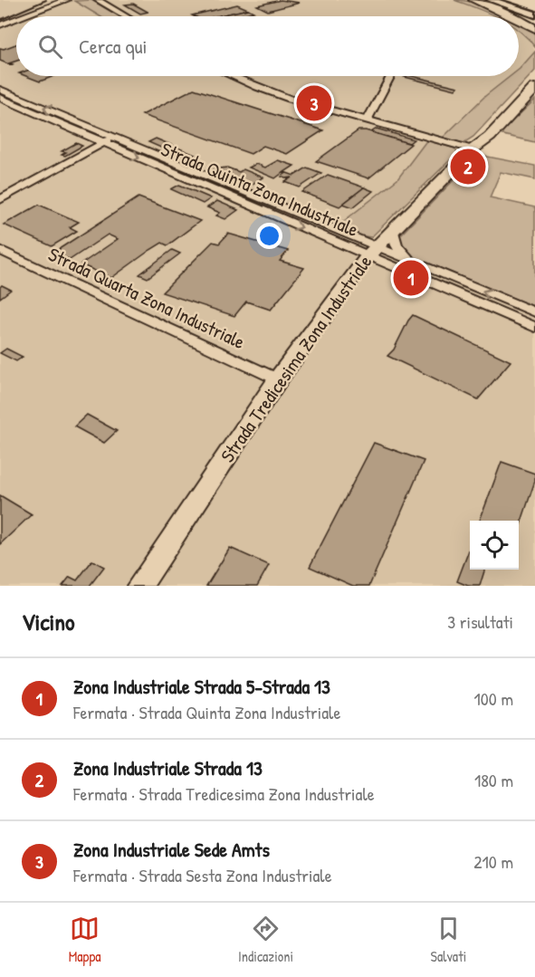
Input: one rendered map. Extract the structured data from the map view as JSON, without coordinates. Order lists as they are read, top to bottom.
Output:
{
  "streets": {
    "main road": ["Strada Tredicesima Zona Industriale"],
    "street": ["Strada Quinta Zona Industriale", "Strada Quarta Zona Industriale"]
  },
  "crossings": [
    ["Strada Quinta Zona Industriale", "Strada Tredicesima Zona Industriale"],
    ["Strada Quarta Zona Industriale", "Strada Tredicesima Zona Industriale"]
  ],
  "page": {
    "search": "Cerca qui",
    "pins": ["3", "2", "1"],
    "heading": ["Vicino", "3 risultati"],
    "list": [
      {
        "mark": "1",
        "name": "Zona Industriale Strada 5-Strada 13",
        "note": "Fermata · Strada Quinta Zona Industriale",
        "value": "100 m"
      },
      {
        "mark": "2",
        "name": "Zona Industriale Strada 13",
        "note": "Fermata · Strada Tredicesima Zona Industriale",
        "value": "180 m"
      },
      {
        "mark": "3",
        "name": "Zona Industriale Sede Amts",
        "note": "Fermata · Strada Sesta Zona Industriale",
        "value": "210 m"
      }
    ],
    "nav": ["Mappa", "Indicazioni", "Salvati"]
  }
}
